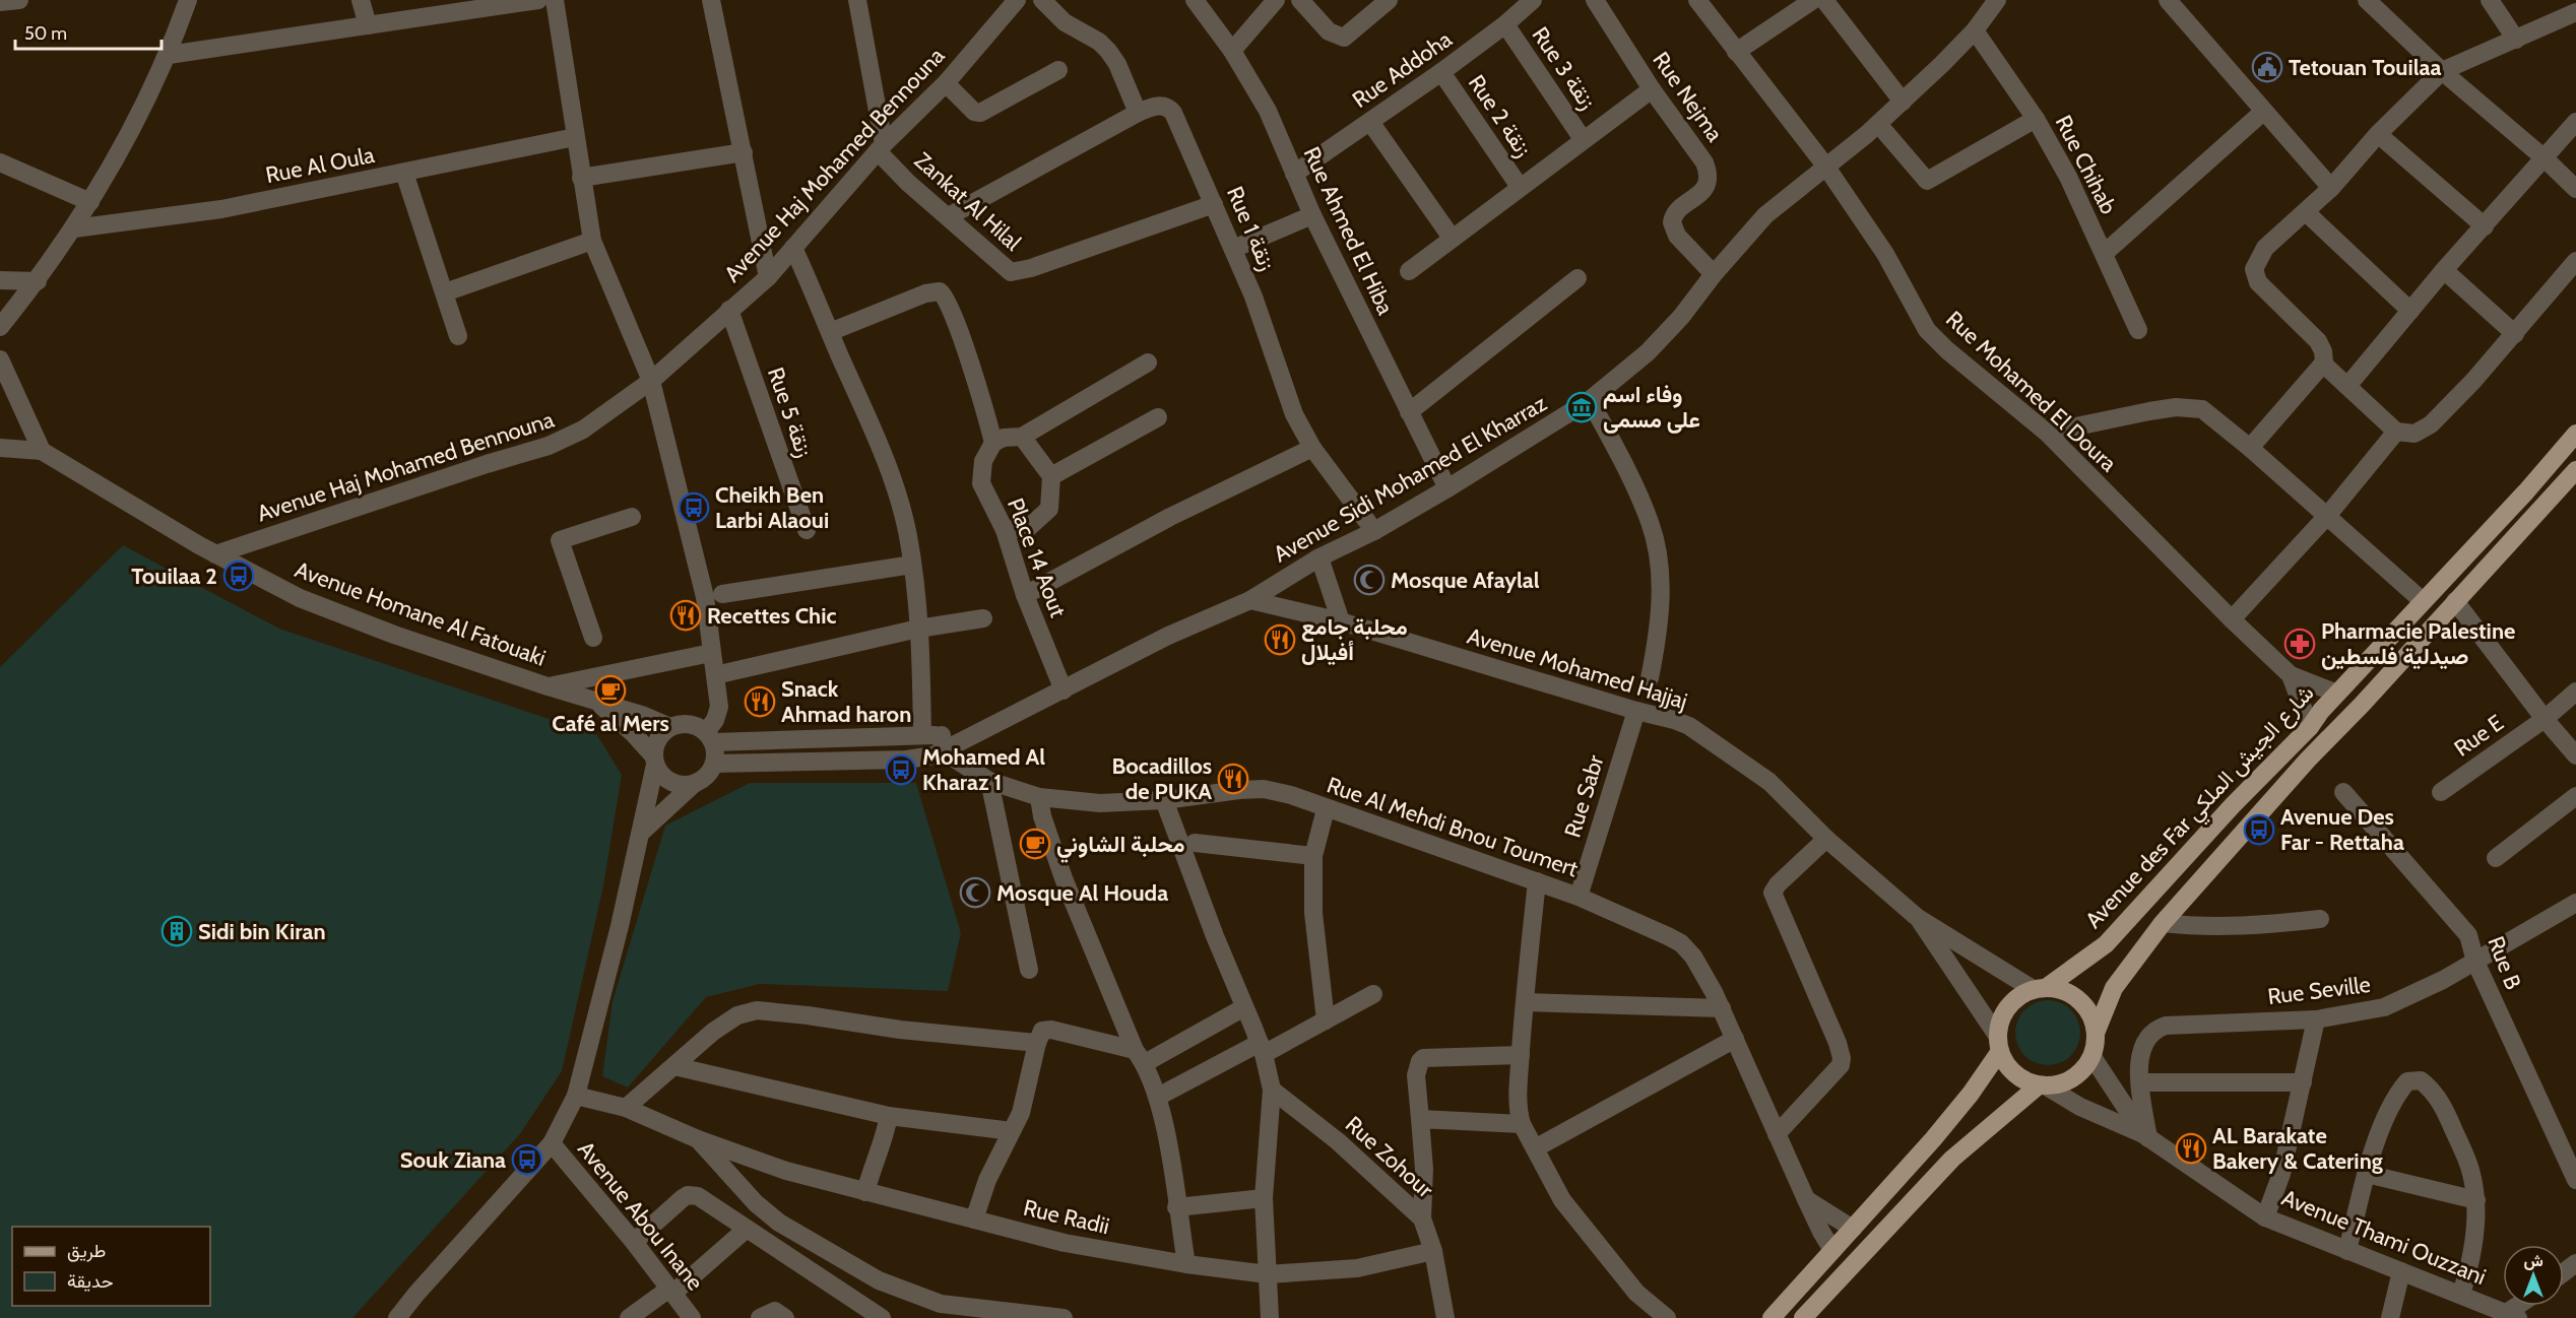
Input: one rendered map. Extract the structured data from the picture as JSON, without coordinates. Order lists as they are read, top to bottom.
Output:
{
  "streets": {
    "main road": ["Avenue des Far شارع الجيش الملكي"],
    "street": [
      "Rue 3 زنقة",
      "Rue Addoha",
      "Rue Nejma",
      "Rue 2 زنقة",
      "Rue Al Oula",
      "Avenue Haj Mohamed Bennouna",
      "Rue Chihab",
      "Zankat Al Hilal",
      "Rue 1 زنقة",
      "Rue Ahmed El Hiba",
      "Rue Mohamed El Doura",
      "Rue 5 زنقة",
      "Avenue Sidi Mohamed El Kharraz",
      "Place 14 Aout",
      "Avenue Homane Al Fatouaki",
      "Avenue Mohamed Hajjaj",
      "Rue E",
      "Rue Sabr",
      "Rue Al Mehdi Bnou Toumert",
      "Rue B",
      "Rue Seville",
      "Rue Zohour",
      "Avenue Abou Inane",
      "Rue Radii",
      "Avenue Thami Ouzzani"
    ]
  },
  "crossings": [
    ["Rue 3 زنقة", "Rue Addoha"],
    ["Rue Addoha", "Rue 2 زنقة"],
    ["Rue Addoha", "Rue Ahmed El Hiba"],
    ["Rue Nejma", "Avenue Sidi Mohamed El Kharraz"],
    ["Avenue Haj Mohamed Bennouna", "Zankat Al Hilal"],
    ["Avenue Haj Mohamed Bennouna", "Rue 5 زنقة"],
    ["Avenue Haj Mohamed Bennouna", "Avenue Homane Al Fatouaki"],
    ["Rue Chihab", "Avenue Sidi Mohamed El Kharraz"],
    ["Zankat Al Hilal", "Rue 1 زنقة"],
    ["Rue 1 زنقة", "Avenue Sidi Mohamed El Kharraz"],
    ["Rue Ahmed El Hiba", "Avenue Sidi Mohamed El Kharraz"],
    ["Rue Mohamed El Doura", "Avenue Sidi Mohamed El Kharraz"],
    ["Rue Mohamed El Doura", "Avenue des Far شارع الجيش الملكي"],
    ["Avenue Sidi Mohamed El Kharraz", "Place 14 Aout"],
    ["Avenue Sidi Mohamed El Kharraz", "Avenue Homane Al Fatouaki"],
    ["Avenue Sidi Mohamed El Kharraz", "Avenue Mohamed Hajjaj"],
    ["Avenue Sidi Mohamed El Kharraz", "Rue Al Mehdi Bnou Toumert"],
    ["Avenue Mohamed Hajjaj", "Rue Sabr"],
    ["Avenue Mohamed Hajjaj", "Avenue des Far شارع الجيش الملكي"],
    ["Avenue Mohamed Hajjaj", "Avenue Thami Ouzzani"],
    ["Rue Sabr", "Rue Al Mehdi Bnou Toumert"],
    ["Avenue des Far شارع الجيش الملكي", "Avenue Thami Ouzzani"],
    ["Rue B", "Rue Seville"],
    ["Rue Seville", "Avenue Thami Ouzzani"],
    ["Rue Zohour", "Rue Radii"]
  ],
  "places": {
    "public building": ["Tetouan Touilaa"],
    "museum": ["وفاء اسم على مسمى"],
    "bus stop": [
      "Cheikh Ben Larbi Alaoui",
      "Touilaa 2",
      "Mohamed Al Kharaz 1",
      "Avenue Des Far - Rettaha",
      "Souk Ziana"
    ],
    "mosque": ["Mosque Afaylal", "Mosque Al Houda"],
    "restaurant": [
      "Recettes Chic",
      "محلبة جامع أفيلال",
      "Snack Ahmad haron",
      "Bocadillos de PUKA",
      "AL Barakate Bakery & Catering"
    ],
    "pharmacy": ["Pharmacie Palestine صيدلية فلسطين"],
    "cafe": ["Café al Mers", "محلبة الشاوني"],
    "building": ["Sidi bin Kiran"]
  },
  "legend": ["طريق", "حديقة"],
  "scale_bar": "50 m",
  "north": "top"
}
